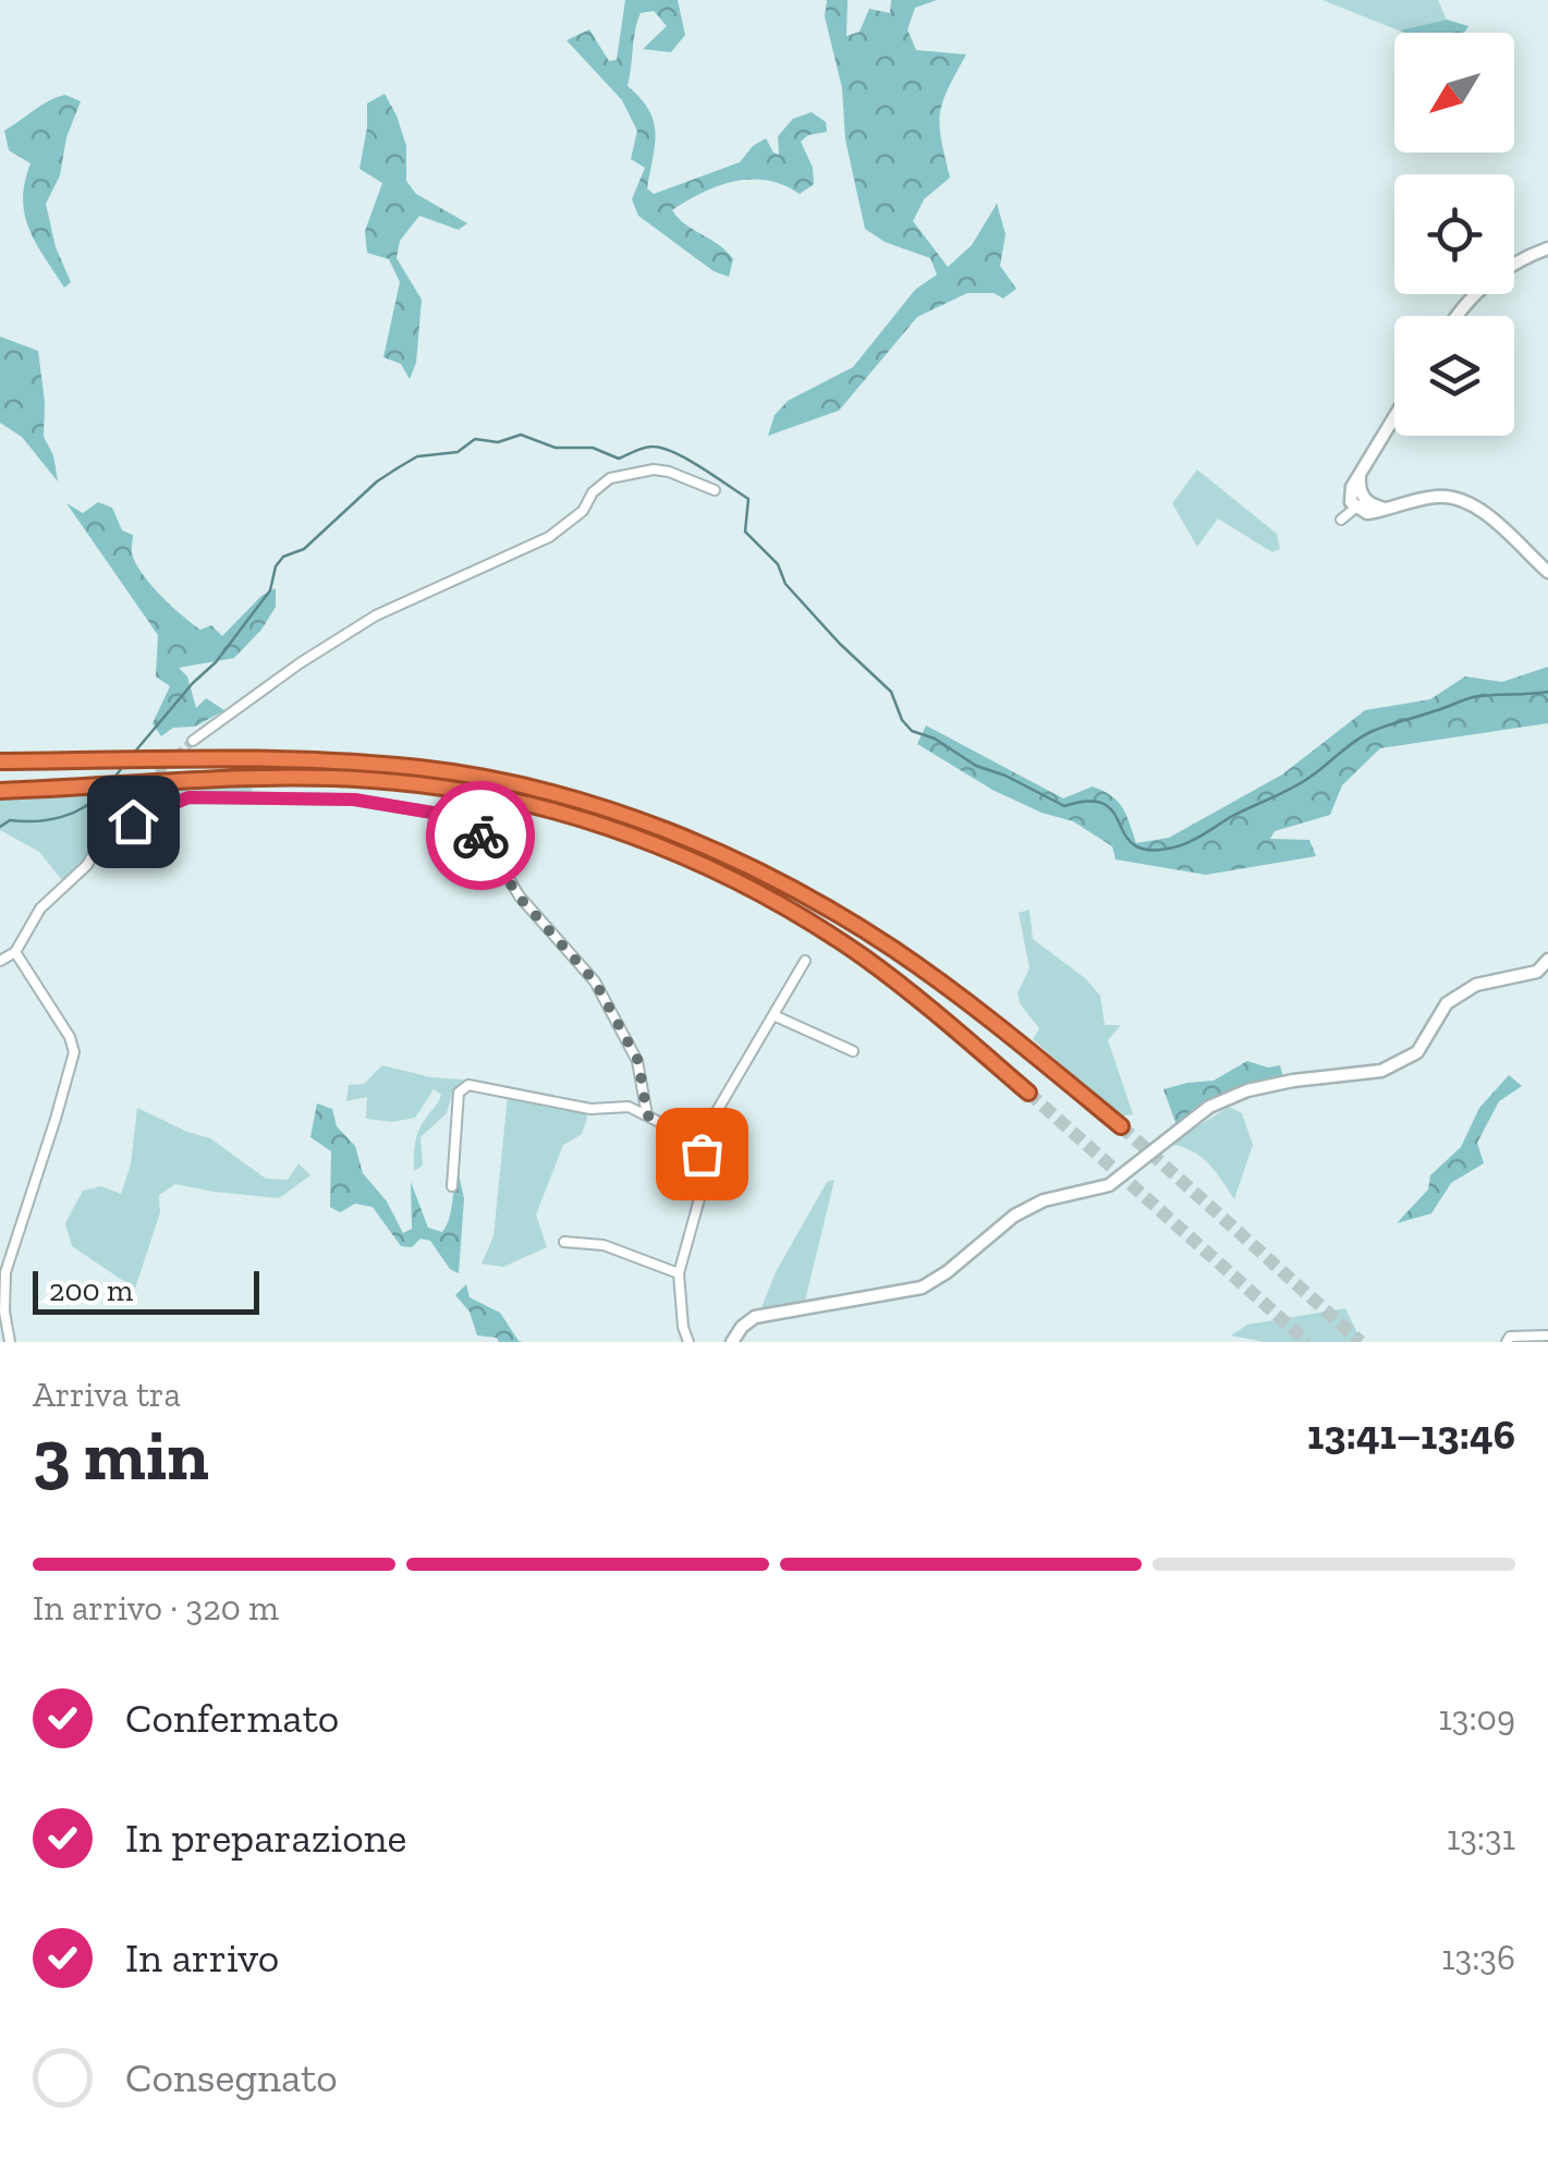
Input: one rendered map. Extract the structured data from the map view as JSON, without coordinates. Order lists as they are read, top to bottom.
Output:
{
  "scale_bar": "200 m",
  "north": "bottom left",
  "page": {
    "scale": "200 m",
    "heading": ["3 min", "Arriva tra", "13:41–13:46"],
    "bar": "In arrivo · 320 m",
    "list": [
      ["Confermato", "13:09"],
      ["In preparazione", "13:31"],
      ["In arrivo", "13:36"],
      "Consegnato"
    ]
  }
}
